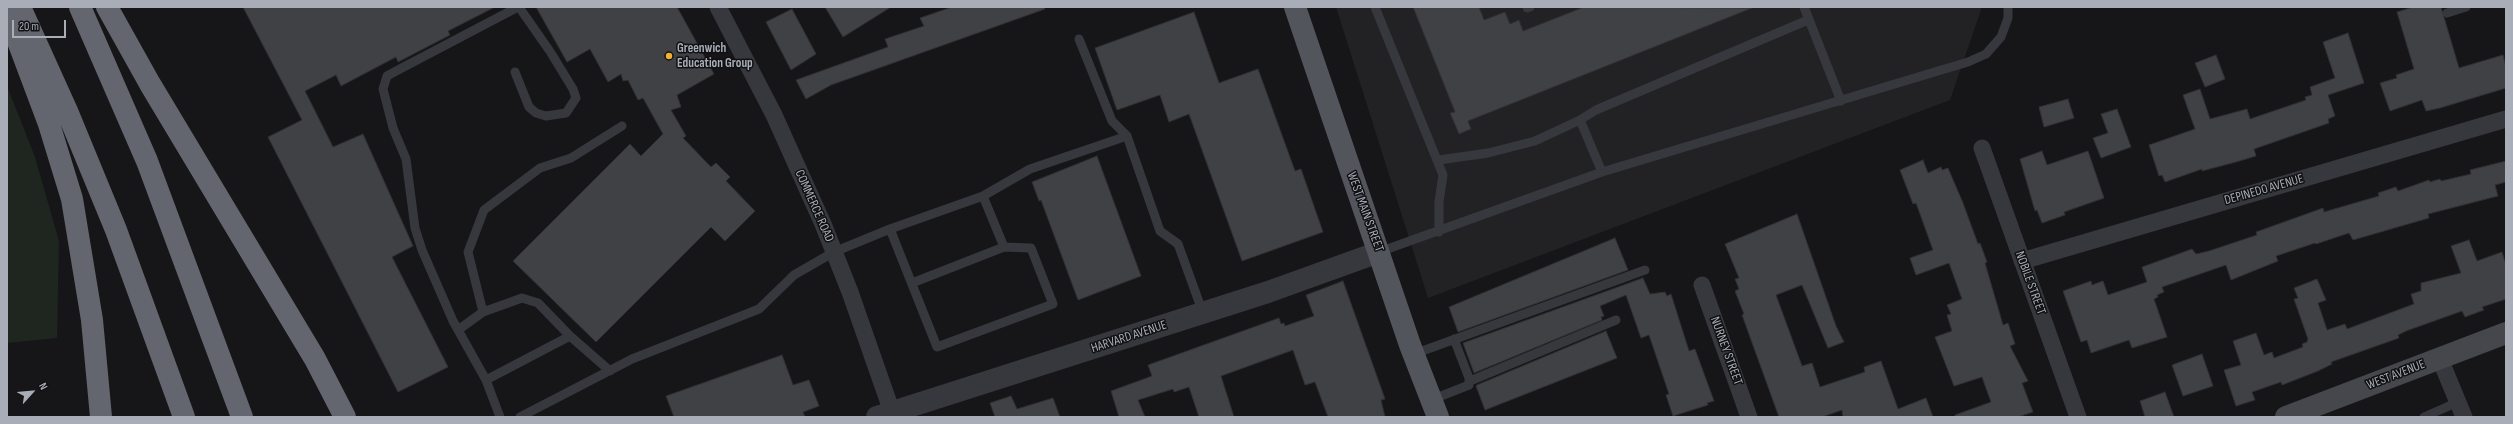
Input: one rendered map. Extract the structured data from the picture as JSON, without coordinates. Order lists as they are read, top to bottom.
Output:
{
  "streets": {
    "main road": ["WEST MAIN STREET", "WEST AVENUE"],
    "street": [
      "DEPINEDO AVENUE",
      "COMMERCE ROAD",
      "NOBILE STREET",
      "HARVARD AVENUE",
      "NURNEY STREET"
    ]
  },
  "crossings": [
    ["DEPINEDO AVENUE", "NOBILE STREET"],
    ["COMMERCE ROAD", "HARVARD AVENUE"],
    ["WEST MAIN STREET", "HARVARD AVENUE"]
  ],
  "places": ["Greenwich Education Group"],
  "scale_bar": "20 m",
  "north": "top right"
}
